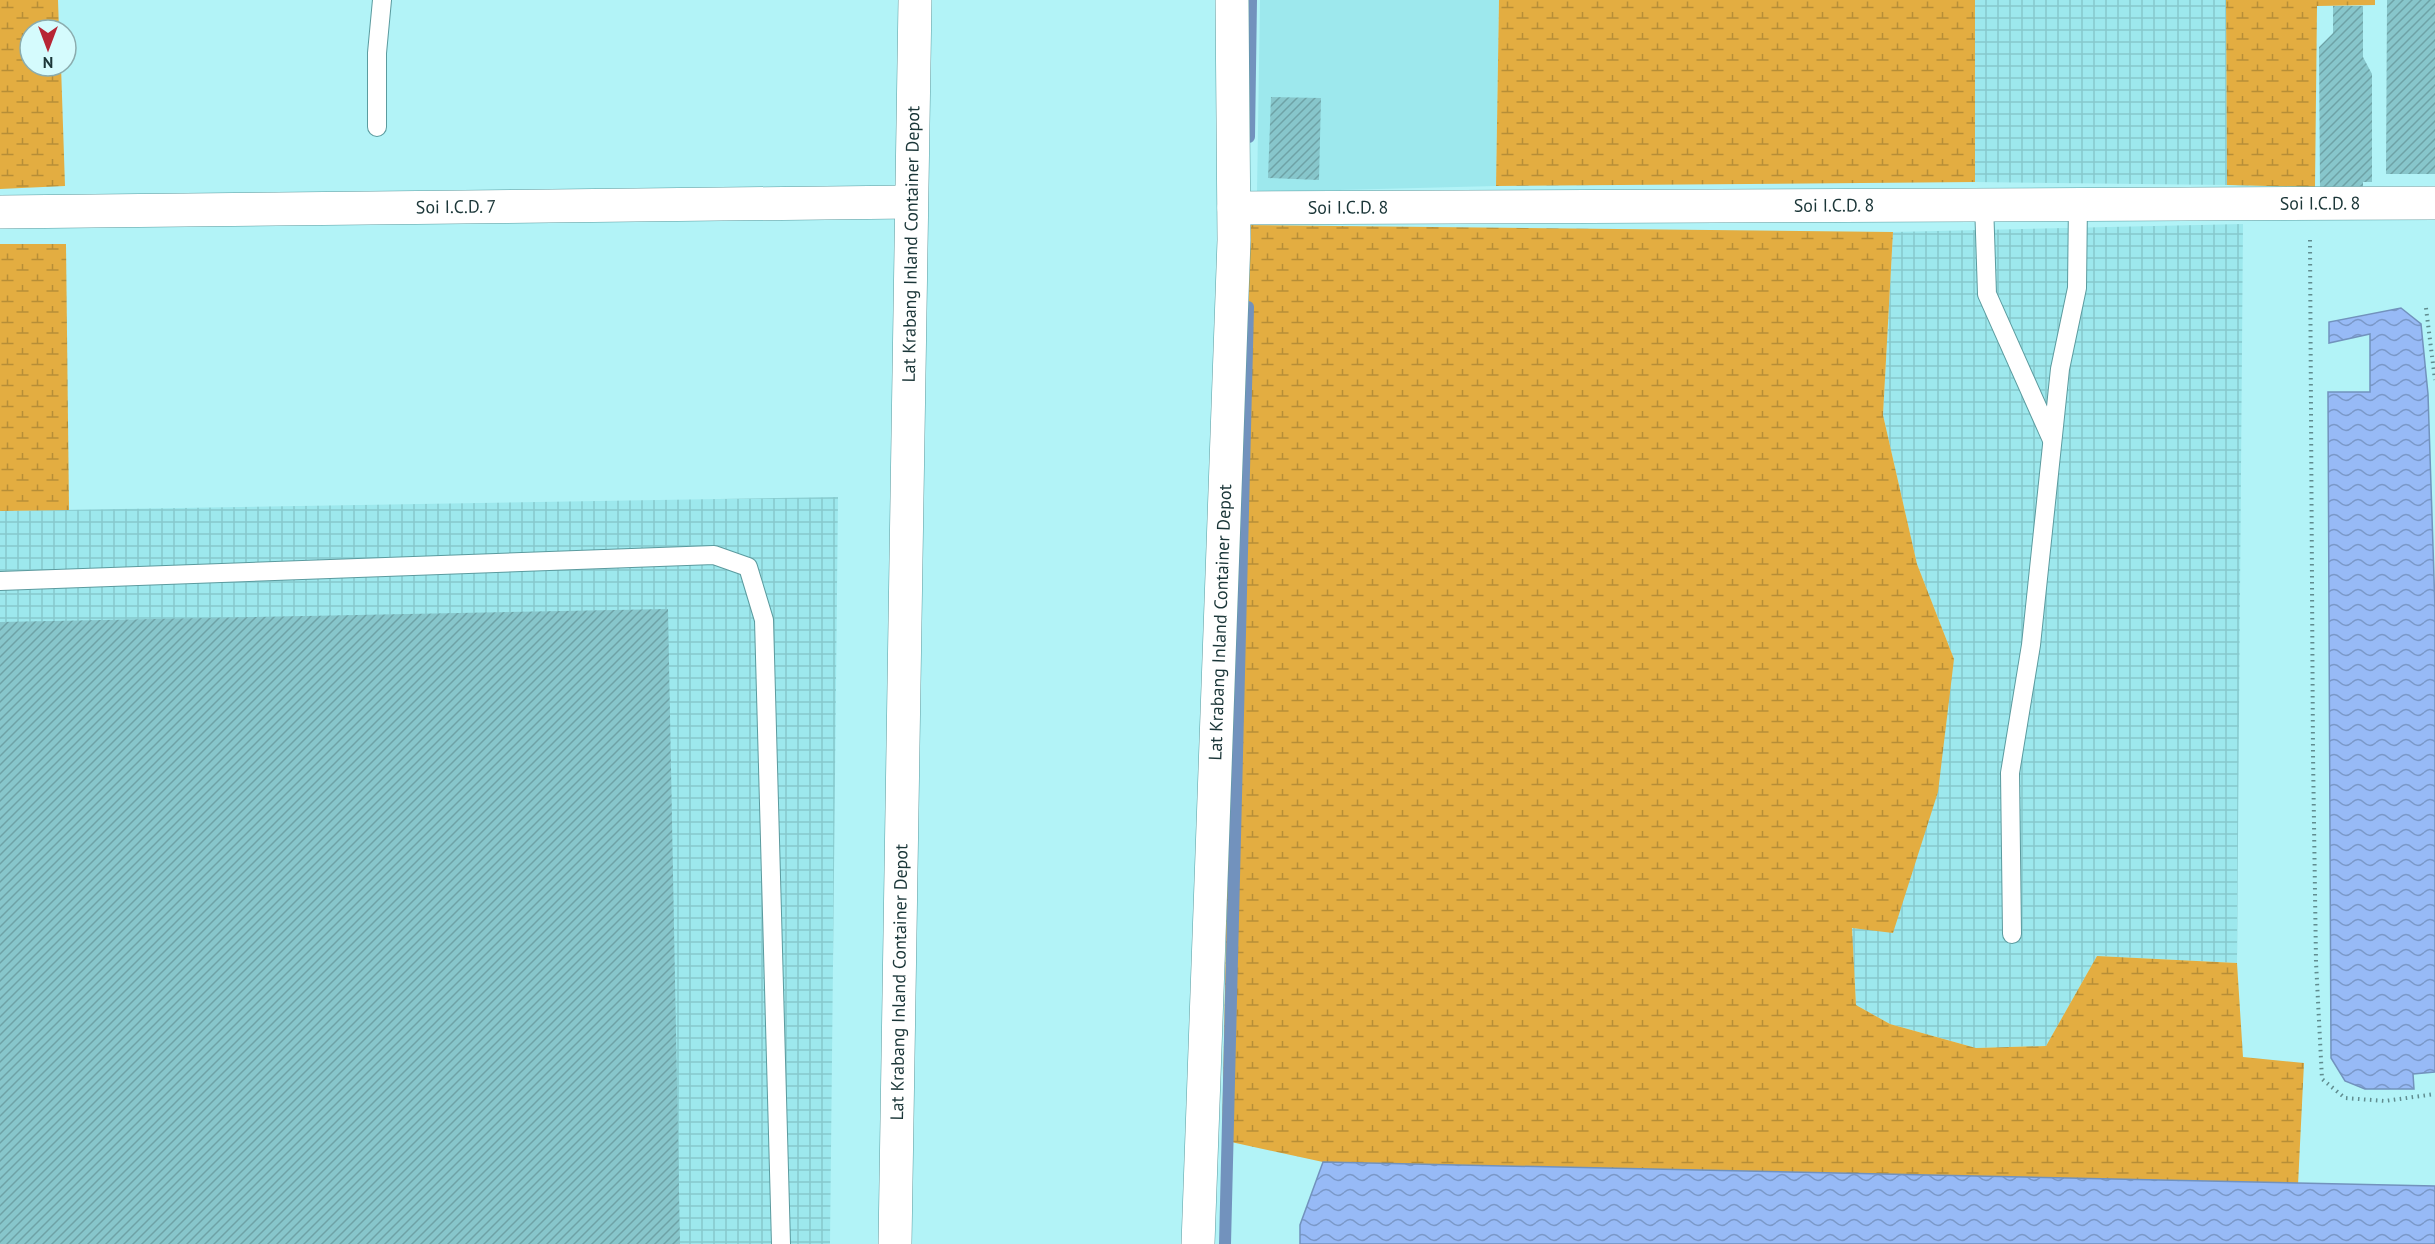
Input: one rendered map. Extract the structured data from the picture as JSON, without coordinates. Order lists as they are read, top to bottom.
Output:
{
  "streets": {
    "street": ["Soi I.C.D. 8", "Soi I.C.D. 7", "Lat Krabang Inland Container Depot"]
  },
  "crossings": [
    ["Soi I.C.D. 8", "Lat Krabang Inland Container Depot"],
    ["Soi I.C.D. 7", "Lat Krabang Inland Container Depot"]
  ],
  "north": "bottom"
}
